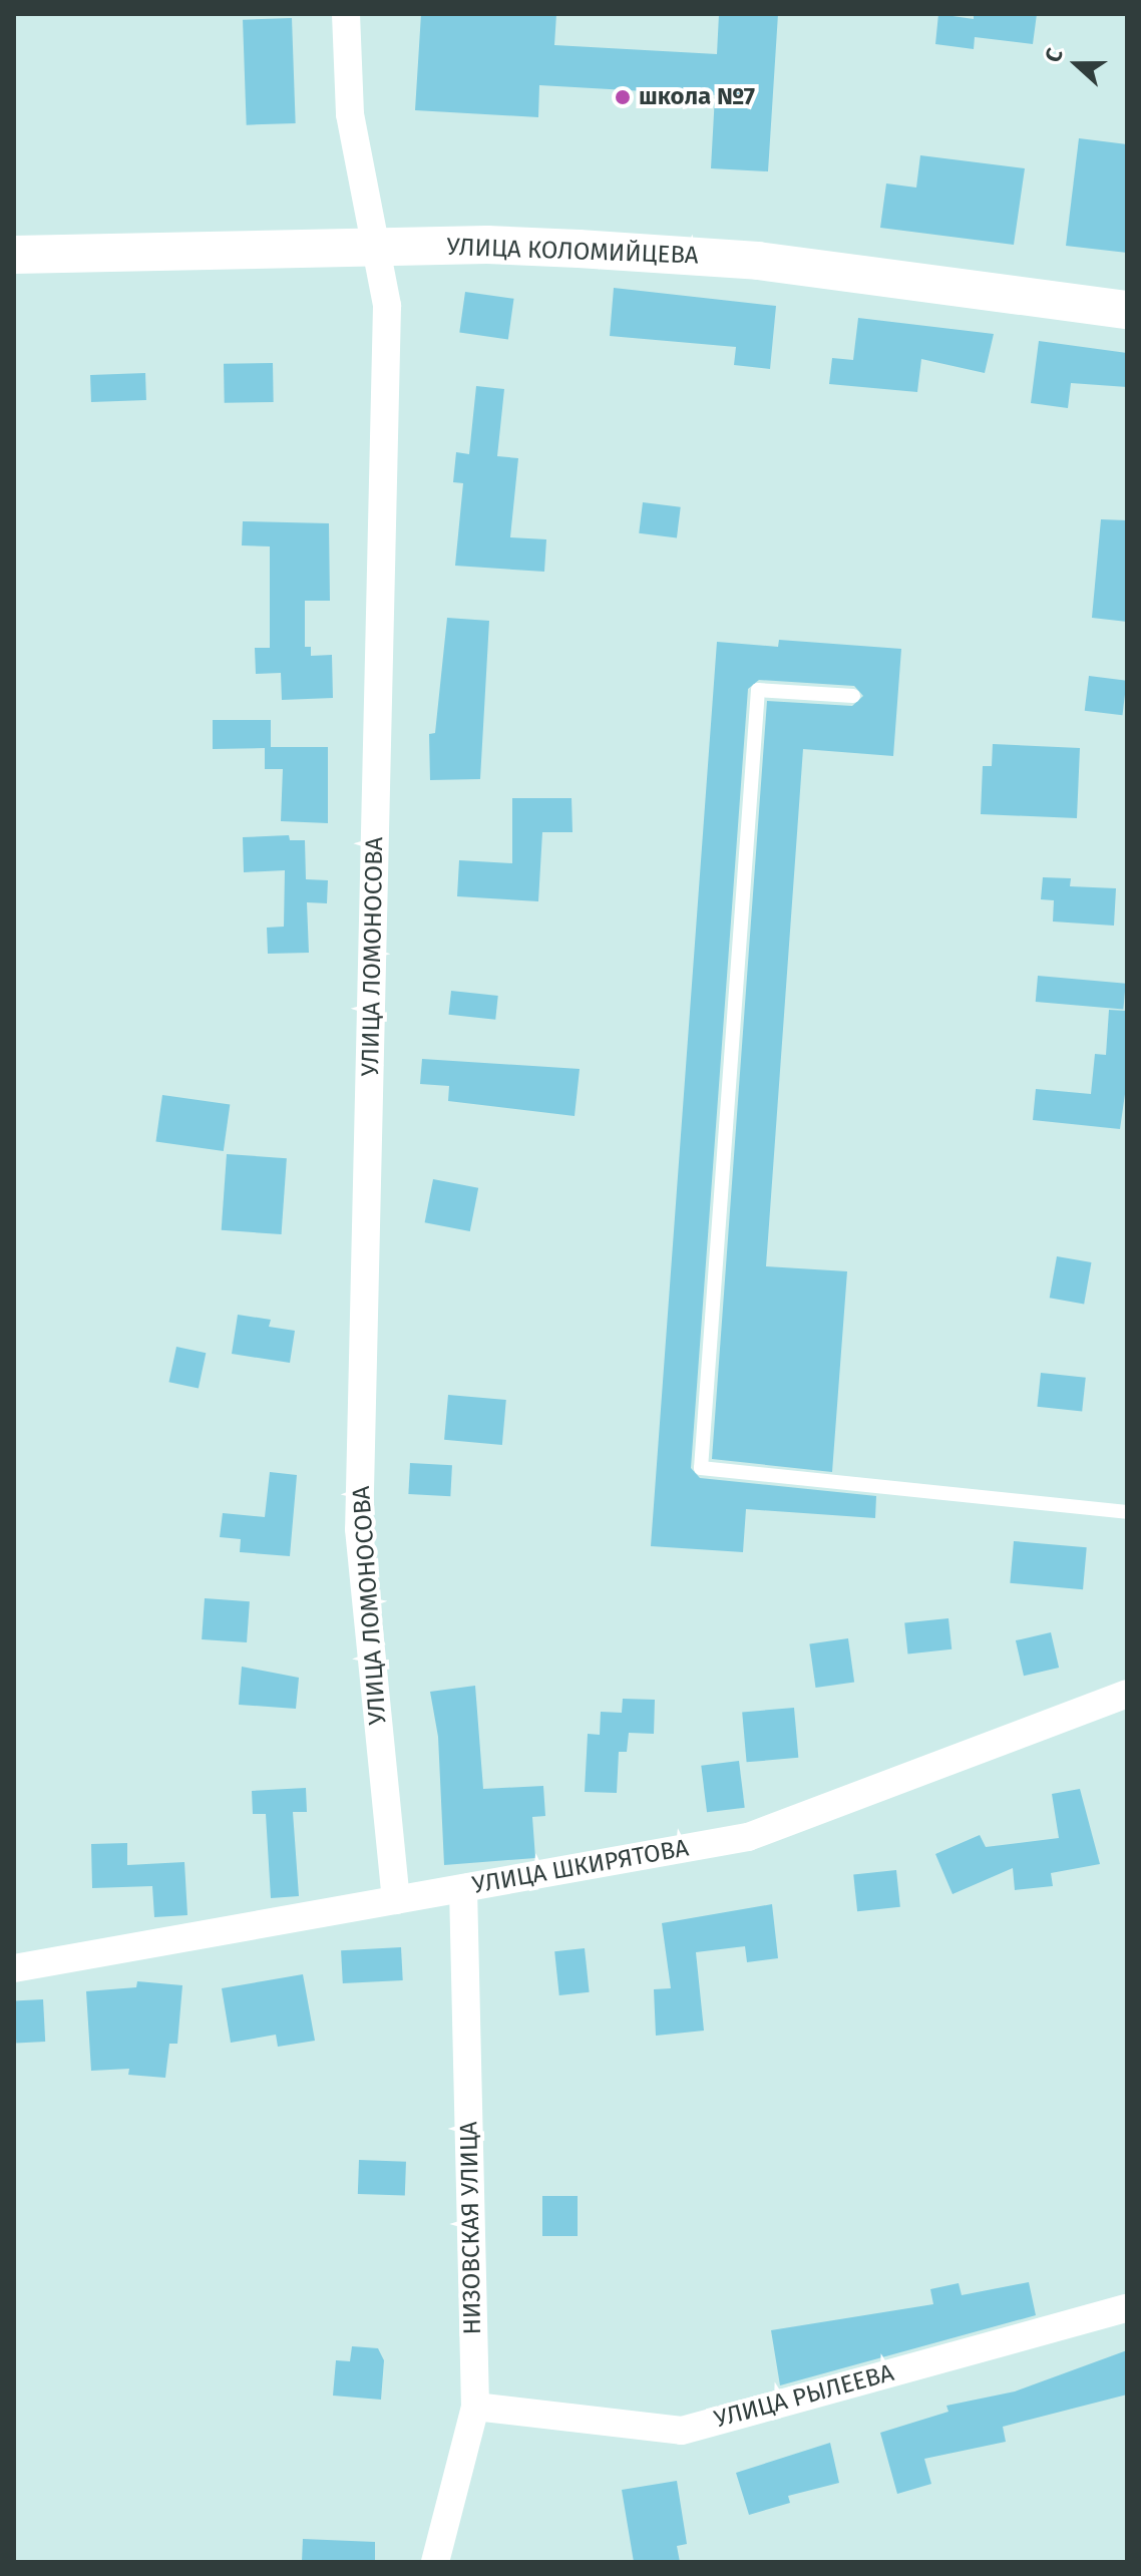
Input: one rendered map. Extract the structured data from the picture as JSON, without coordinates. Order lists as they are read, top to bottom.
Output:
{
  "streets": {
    "main road": ["УЛИЦА КОЛОМИЙЦЕВА"],
    "street": [
      "УЛИЦА ЛОМОНОСОВА",
      "УЛИЦА ШКИРЯТОВА",
      "НИЗОВСКАЯ УЛИЦА",
      "УЛИЦА РЫЛЕЕВА"
    ]
  },
  "crossings": [
    ["УЛИЦА КОЛОМИЙЦЕВА", "УЛИЦА ЛОМОНОСОВА"],
    ["УЛИЦА ЛОМОНОСОВА", "УЛИЦА ШКИРЯТОВА"],
    ["УЛИЦА ШКИРЯТОВА", "НИЗОВСКАЯ УЛИЦА"],
    ["НИЗОВСКАЯ УЛИЦА", "УЛИЦА РЫЛЕЕВА"]
  ],
  "places": ["школа №7"],
  "north": "left"
}
